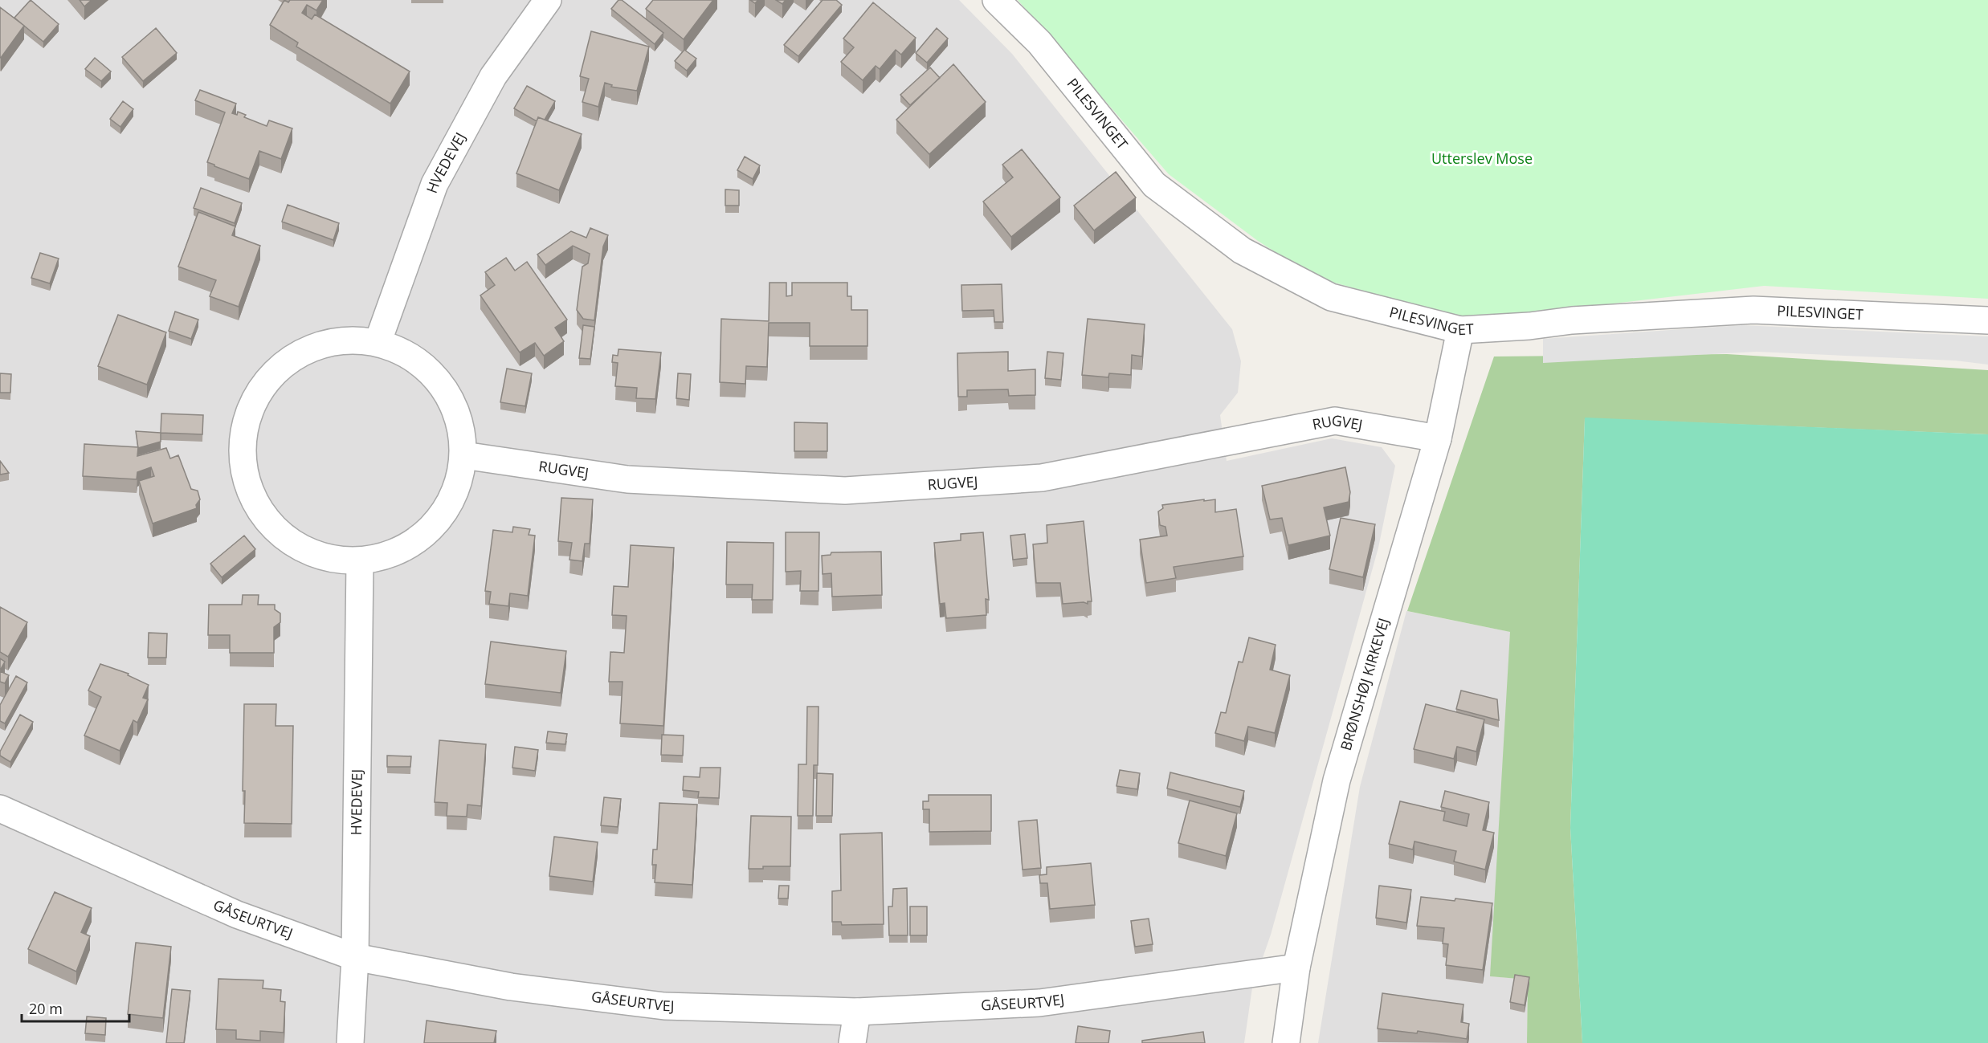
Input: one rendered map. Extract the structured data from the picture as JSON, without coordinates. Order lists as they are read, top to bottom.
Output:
{
  "streets": {
    "street": [
      "PILESVINGET",
      "HVEDEVEJ",
      "RUGVEJ",
      "BRØNSHØJ KIRKEVEJ",
      "GÅSEURTVEJ"
    ]
  },
  "crossings": [
    ["PILESVINGET", "BRØNSHØJ KIRKEVEJ"],
    ["HVEDEVEJ", "GÅSEURTVEJ"],
    ["RUGVEJ", "BRØNSHØJ KIRKEVEJ"],
    ["BRØNSHØJ KIRKEVEJ", "GÅSEURTVEJ"]
  ],
  "parks": ["Utterslev Mose"],
  "scale_bar": "20 m"
}
